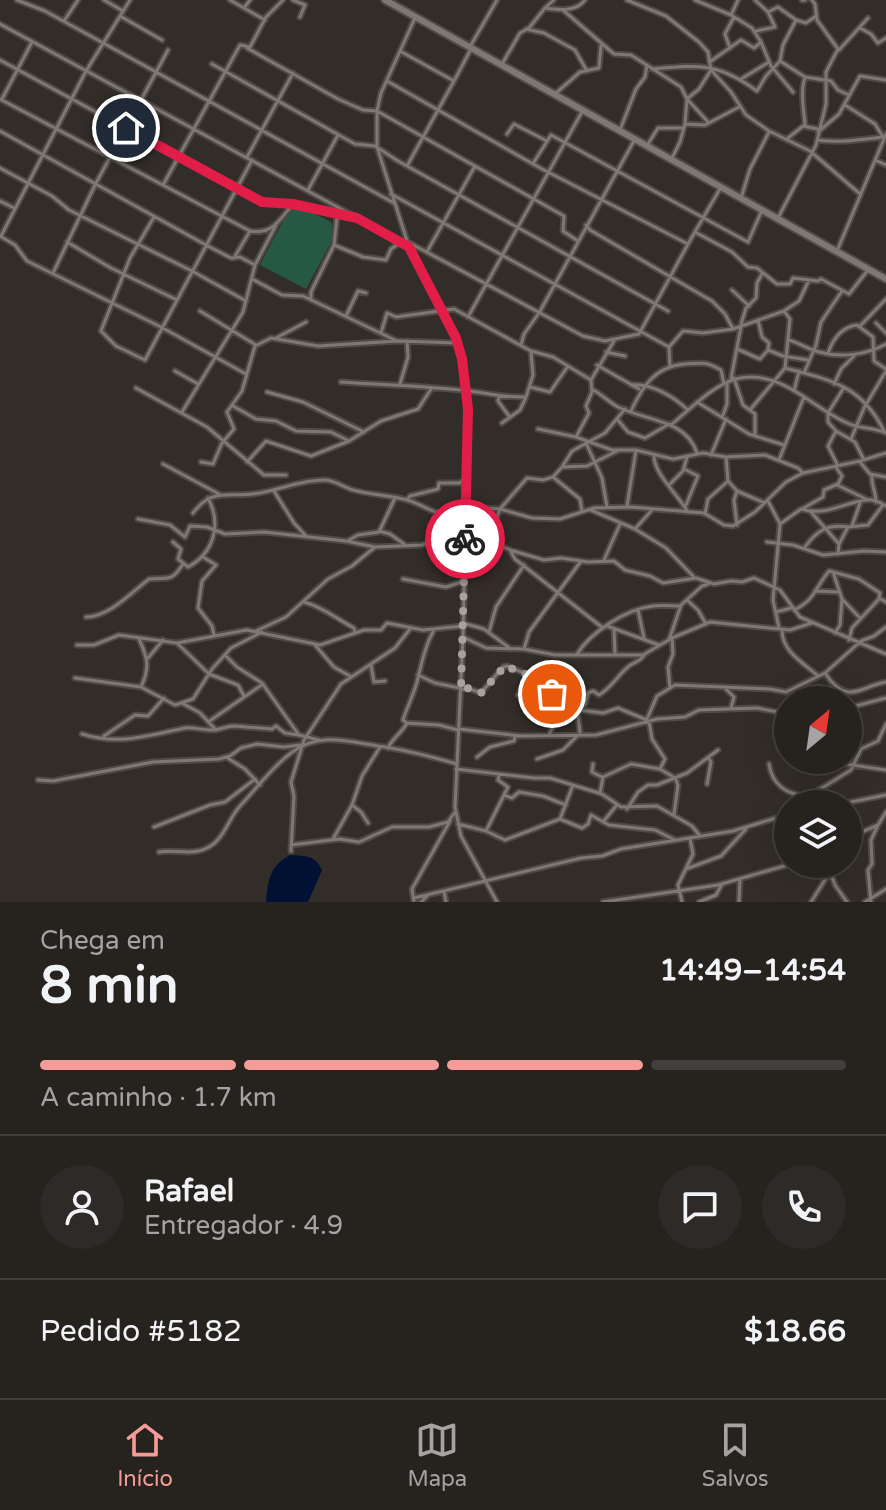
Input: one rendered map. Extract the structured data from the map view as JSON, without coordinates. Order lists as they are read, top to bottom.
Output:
{
  "north": "top right",
  "page": {
    "heading": ["8 min", "Chega em", "14:49–14:54"],
    "panel": [
      "Rafael",
      "Entregador · 4.9",
      "Pedido #5182",
      "$18.66"
    ],
    "bar": "A caminho · 1.7 km",
    "tabs": ["Início", "Mapa", "Salvos"]
  }
}
